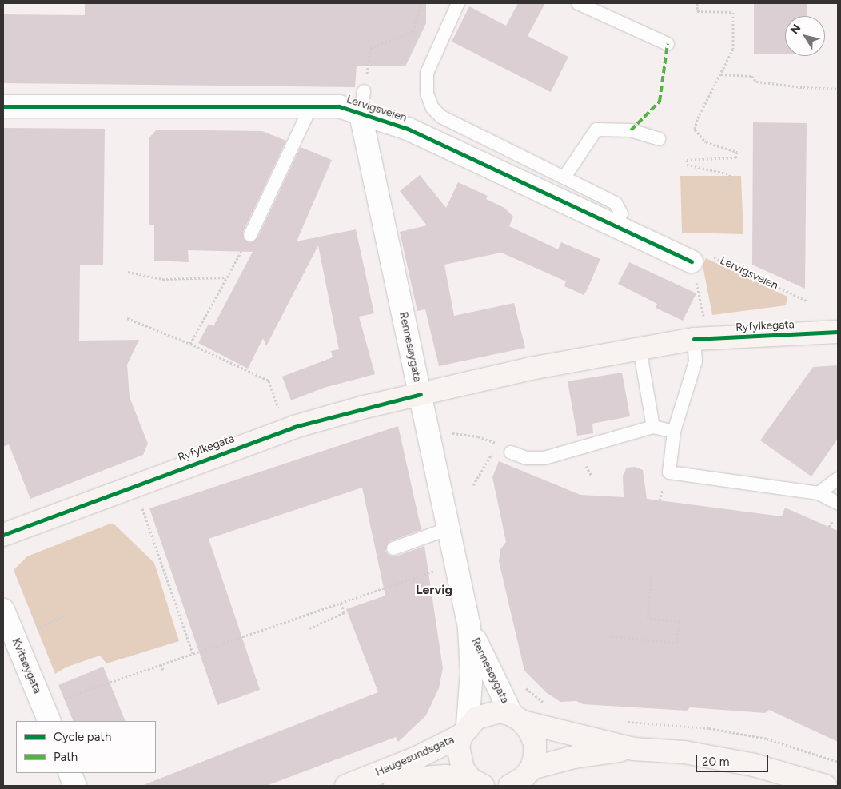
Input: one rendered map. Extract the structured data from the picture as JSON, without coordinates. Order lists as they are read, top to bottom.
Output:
{
  "streets": {
    "street": [
      "Lervigsveien",
      "Ryfylkegata",
      "Rennesøygata",
      "Kvitsøygata",
      "Haugesundsgata"
    ]
  },
  "crossings": [
    ["Lervigsveien", "Rennesøygata"],
    ["Ryfylkegata", "Rennesøygata"],
    ["Rennesøygata", "Haugesundsgata"]
  ],
  "districts": ["Lervig"],
  "legend": ["Cycle path", "Path"],
  "scale_bar": "20 m",
  "north": "top left"
}
